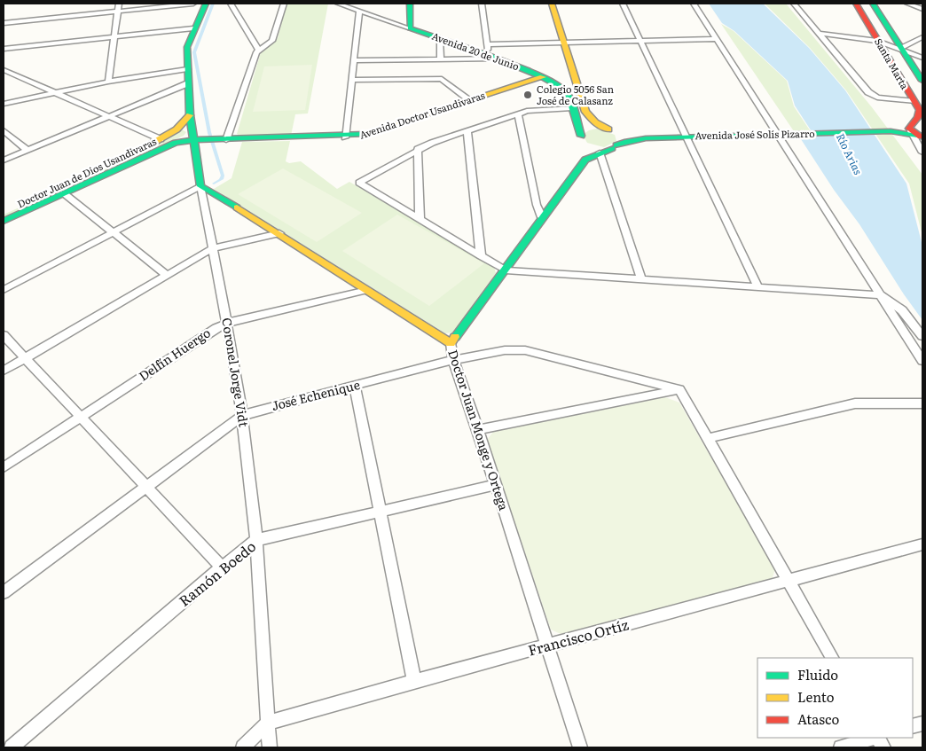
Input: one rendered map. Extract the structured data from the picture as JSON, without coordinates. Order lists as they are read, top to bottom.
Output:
{
  "streets": {
    "street": [
      "Avenida 20 de Junio",
      "Santa Marta",
      "Avenida Doctor Usandivaras",
      "Avenida José Solís Pizarro",
      "Doctor Juan de Dios Usandivaras",
      "Delfín Huergo",
      "Coronel Jorge Vidt",
      "José Echenique",
      "Doctor Juan Monge y Ortega",
      "Ramón Boedo",
      "Francisco Ortíz"
    ]
  },
  "crossings": [
    ["Avenida 20 de Junio", "Avenida Doctor Usandivaras"],
    ["Santa Marta", "Avenida José Solís Pizarro"],
    ["Avenida Doctor Usandivaras", "Doctor Juan de Dios Usandivaras"],
    ["Avenida Doctor Usandivaras", "Coronel Jorge Vidt"],
    ["Doctor Juan de Dios Usandivaras", "Coronel Jorge Vidt"],
    ["Delfín Huergo", "Coronel Jorge Vidt"],
    ["Delfín Huergo", "Doctor Juan Monge y Ortega"],
    ["Coronel Jorge Vidt", "José Echenique"],
    ["Coronel Jorge Vidt", "Doctor Juan Monge y Ortega"],
    ["Coronel Jorge Vidt", "Ramón Boedo"],
    ["Coronel Jorge Vidt", "Francisco Ortíz"],
    ["José Echenique", "Doctor Juan Monge y Ortega"],
    ["Doctor Juan Monge y Ortega", "Ramón Boedo"],
    ["Doctor Juan Monge y Ortega", "Francisco Ortíz"]
  ],
  "water": ["Río Arias"],
  "places": ["Colegio 5056 San José de Calasanz"],
  "legend": ["Fluido", "Lento", "Atasco"]
}
